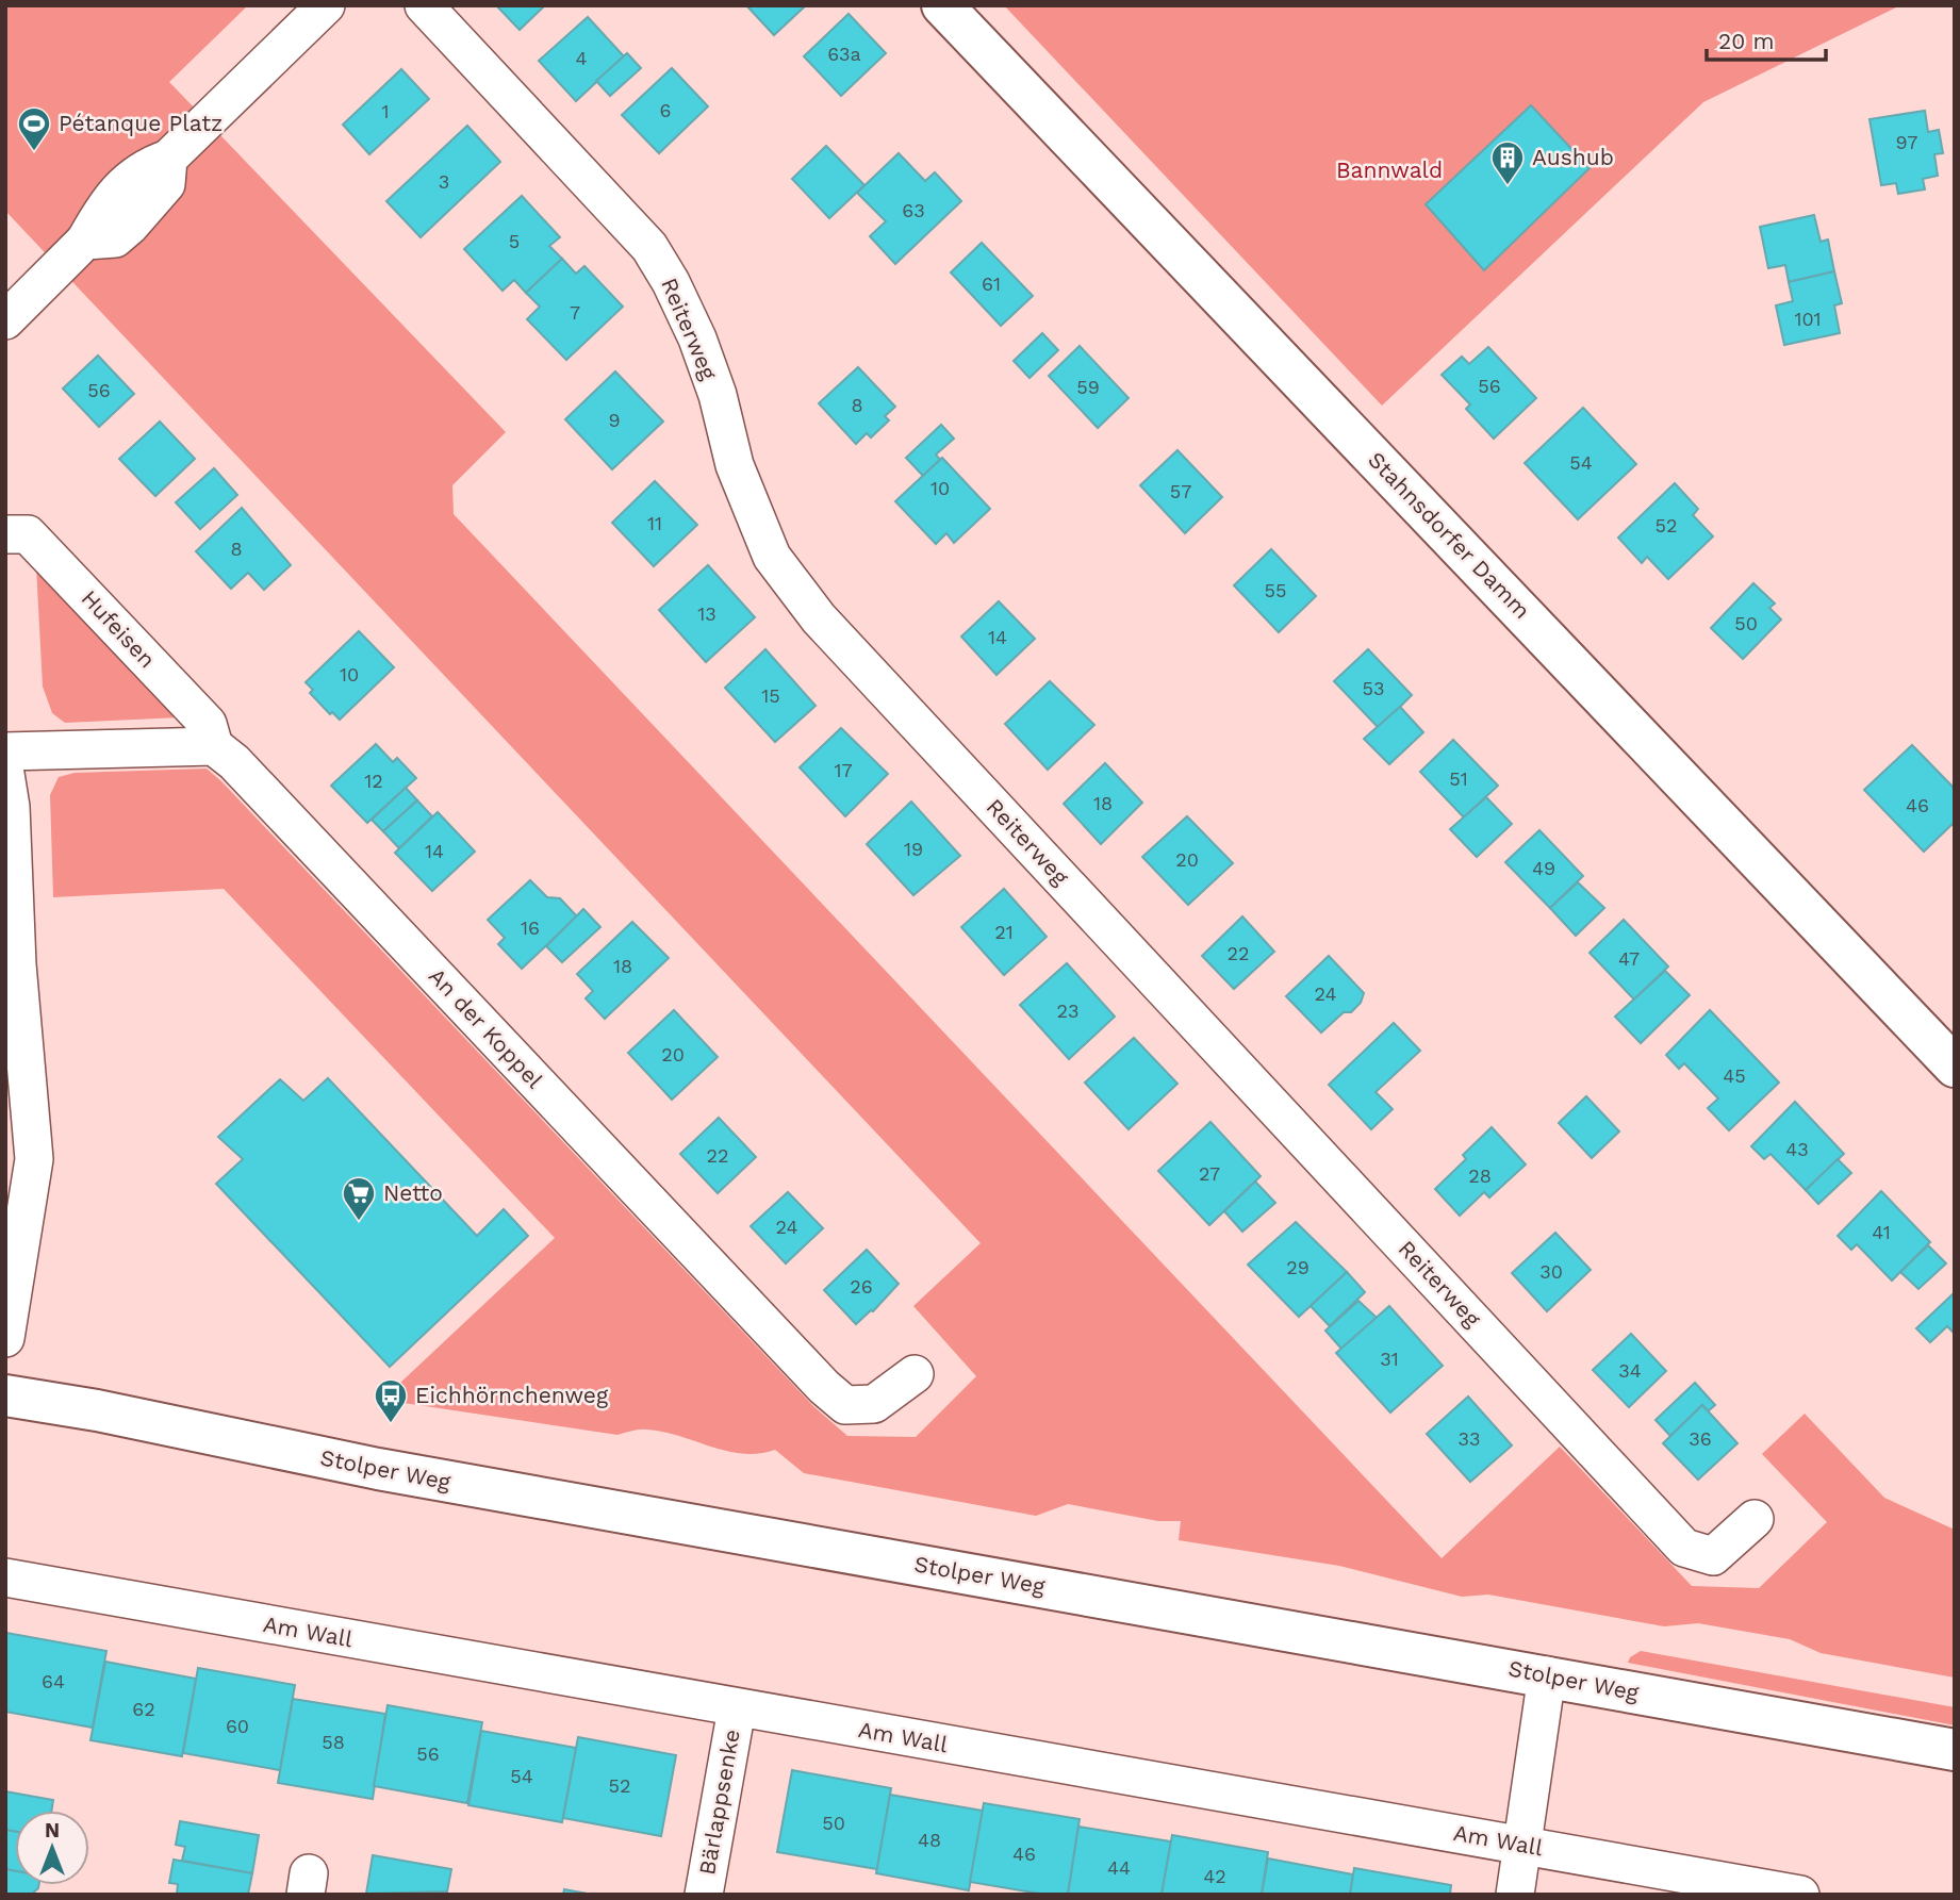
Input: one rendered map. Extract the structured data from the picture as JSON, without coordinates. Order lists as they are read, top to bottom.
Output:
{
  "streets": {
    "street": [
      "Reiterweg",
      "Stahnsdorfer Damm",
      "Hufeisen",
      "An der Koppel",
      "Stolper Weg",
      "Am Wall",
      "Bärlappsenke"
    ]
  },
  "crossings": [
    ["Hufeisen", "An der Koppel"],
    ["Am Wall", "Bärlappsenke"]
  ],
  "parks": ["Bannwald"],
  "places": {
    "sports": ["Pétanque Platz"],
    "building": ["Aushub"],
    "supermarket": ["Netto"],
    "bus stop": ["Eichhörnchenweg"]
  },
  "house_numbers": [
    "63a",
    "4",
    "6",
    "1",
    "97",
    "3",
    "63",
    "5",
    "61",
    "7",
    "101",
    "56",
    "59",
    "56",
    "8",
    "9",
    "54",
    "10",
    "57",
    "11",
    "52",
    "8",
    "55",
    "13",
    "50",
    "14",
    "10",
    "53",
    "15",
    "17",
    "51",
    "12",
    "18",
    "46",
    "19",
    "14",
    "20",
    "49",
    "16",
    "21",
    "22",
    "47",
    "18",
    "24",
    "23",
    "20",
    "45",
    "43",
    "22",
    "27",
    "28",
    "24",
    "41",
    "29",
    "30",
    "26",
    "31",
    "34",
    "33",
    "36",
    "64",
    "62",
    "60",
    "58",
    "56",
    "54",
    "52",
    "50",
    "48",
    "46",
    "44",
    "42"
  ],
  "scale_bar": "20 m",
  "north": "top"
}
